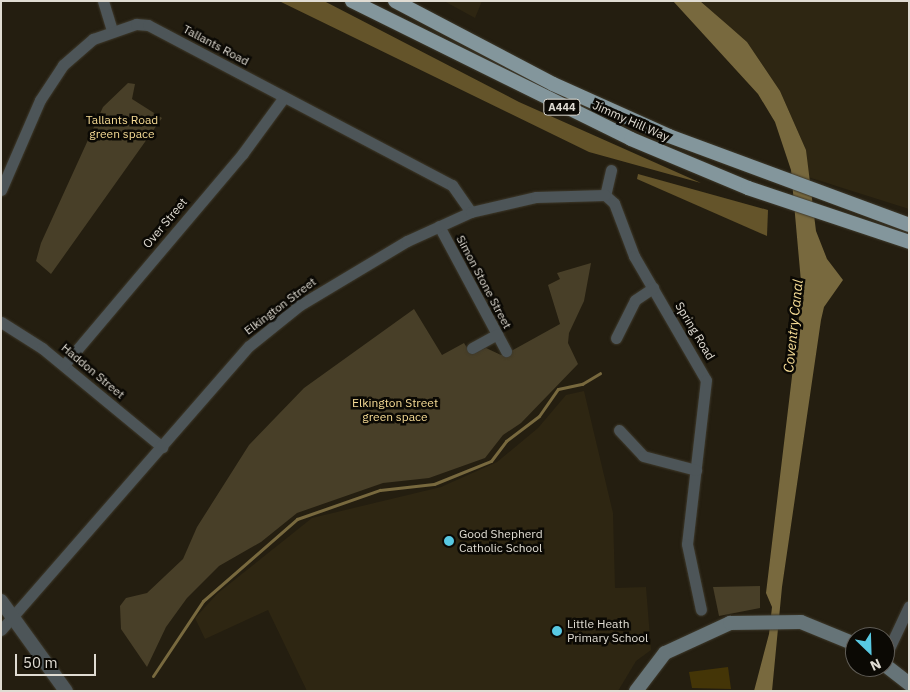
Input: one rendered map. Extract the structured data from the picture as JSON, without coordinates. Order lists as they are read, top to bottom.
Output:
{
  "streets": {
    "highway": ["A444", "Jimmy Hill Way"],
    "street": [
      "Tallants Road",
      "Over Street",
      "Simon Stone Street",
      "Elkington Street",
      "Spring Road",
      "Haddon Street"
    ]
  },
  "crossings": [
    ["Tallants Road", "Over Street"],
    ["Tallants Road", "Elkington Street"],
    ["Over Street", "Haddon Street"],
    ["Simon Stone Street", "Elkington Street"],
    ["Elkington Street", "Spring Road"],
    ["Elkington Street", "Haddon Street"]
  ],
  "water": ["Coventry Canal"],
  "parks": ["Tallants Road green space", "Elkington Street green space"],
  "places": ["Good Shepherd Catholic School", "Little Heath Primary School"],
  "scale_bar": "50 m",
  "north": "bottom right"
}
